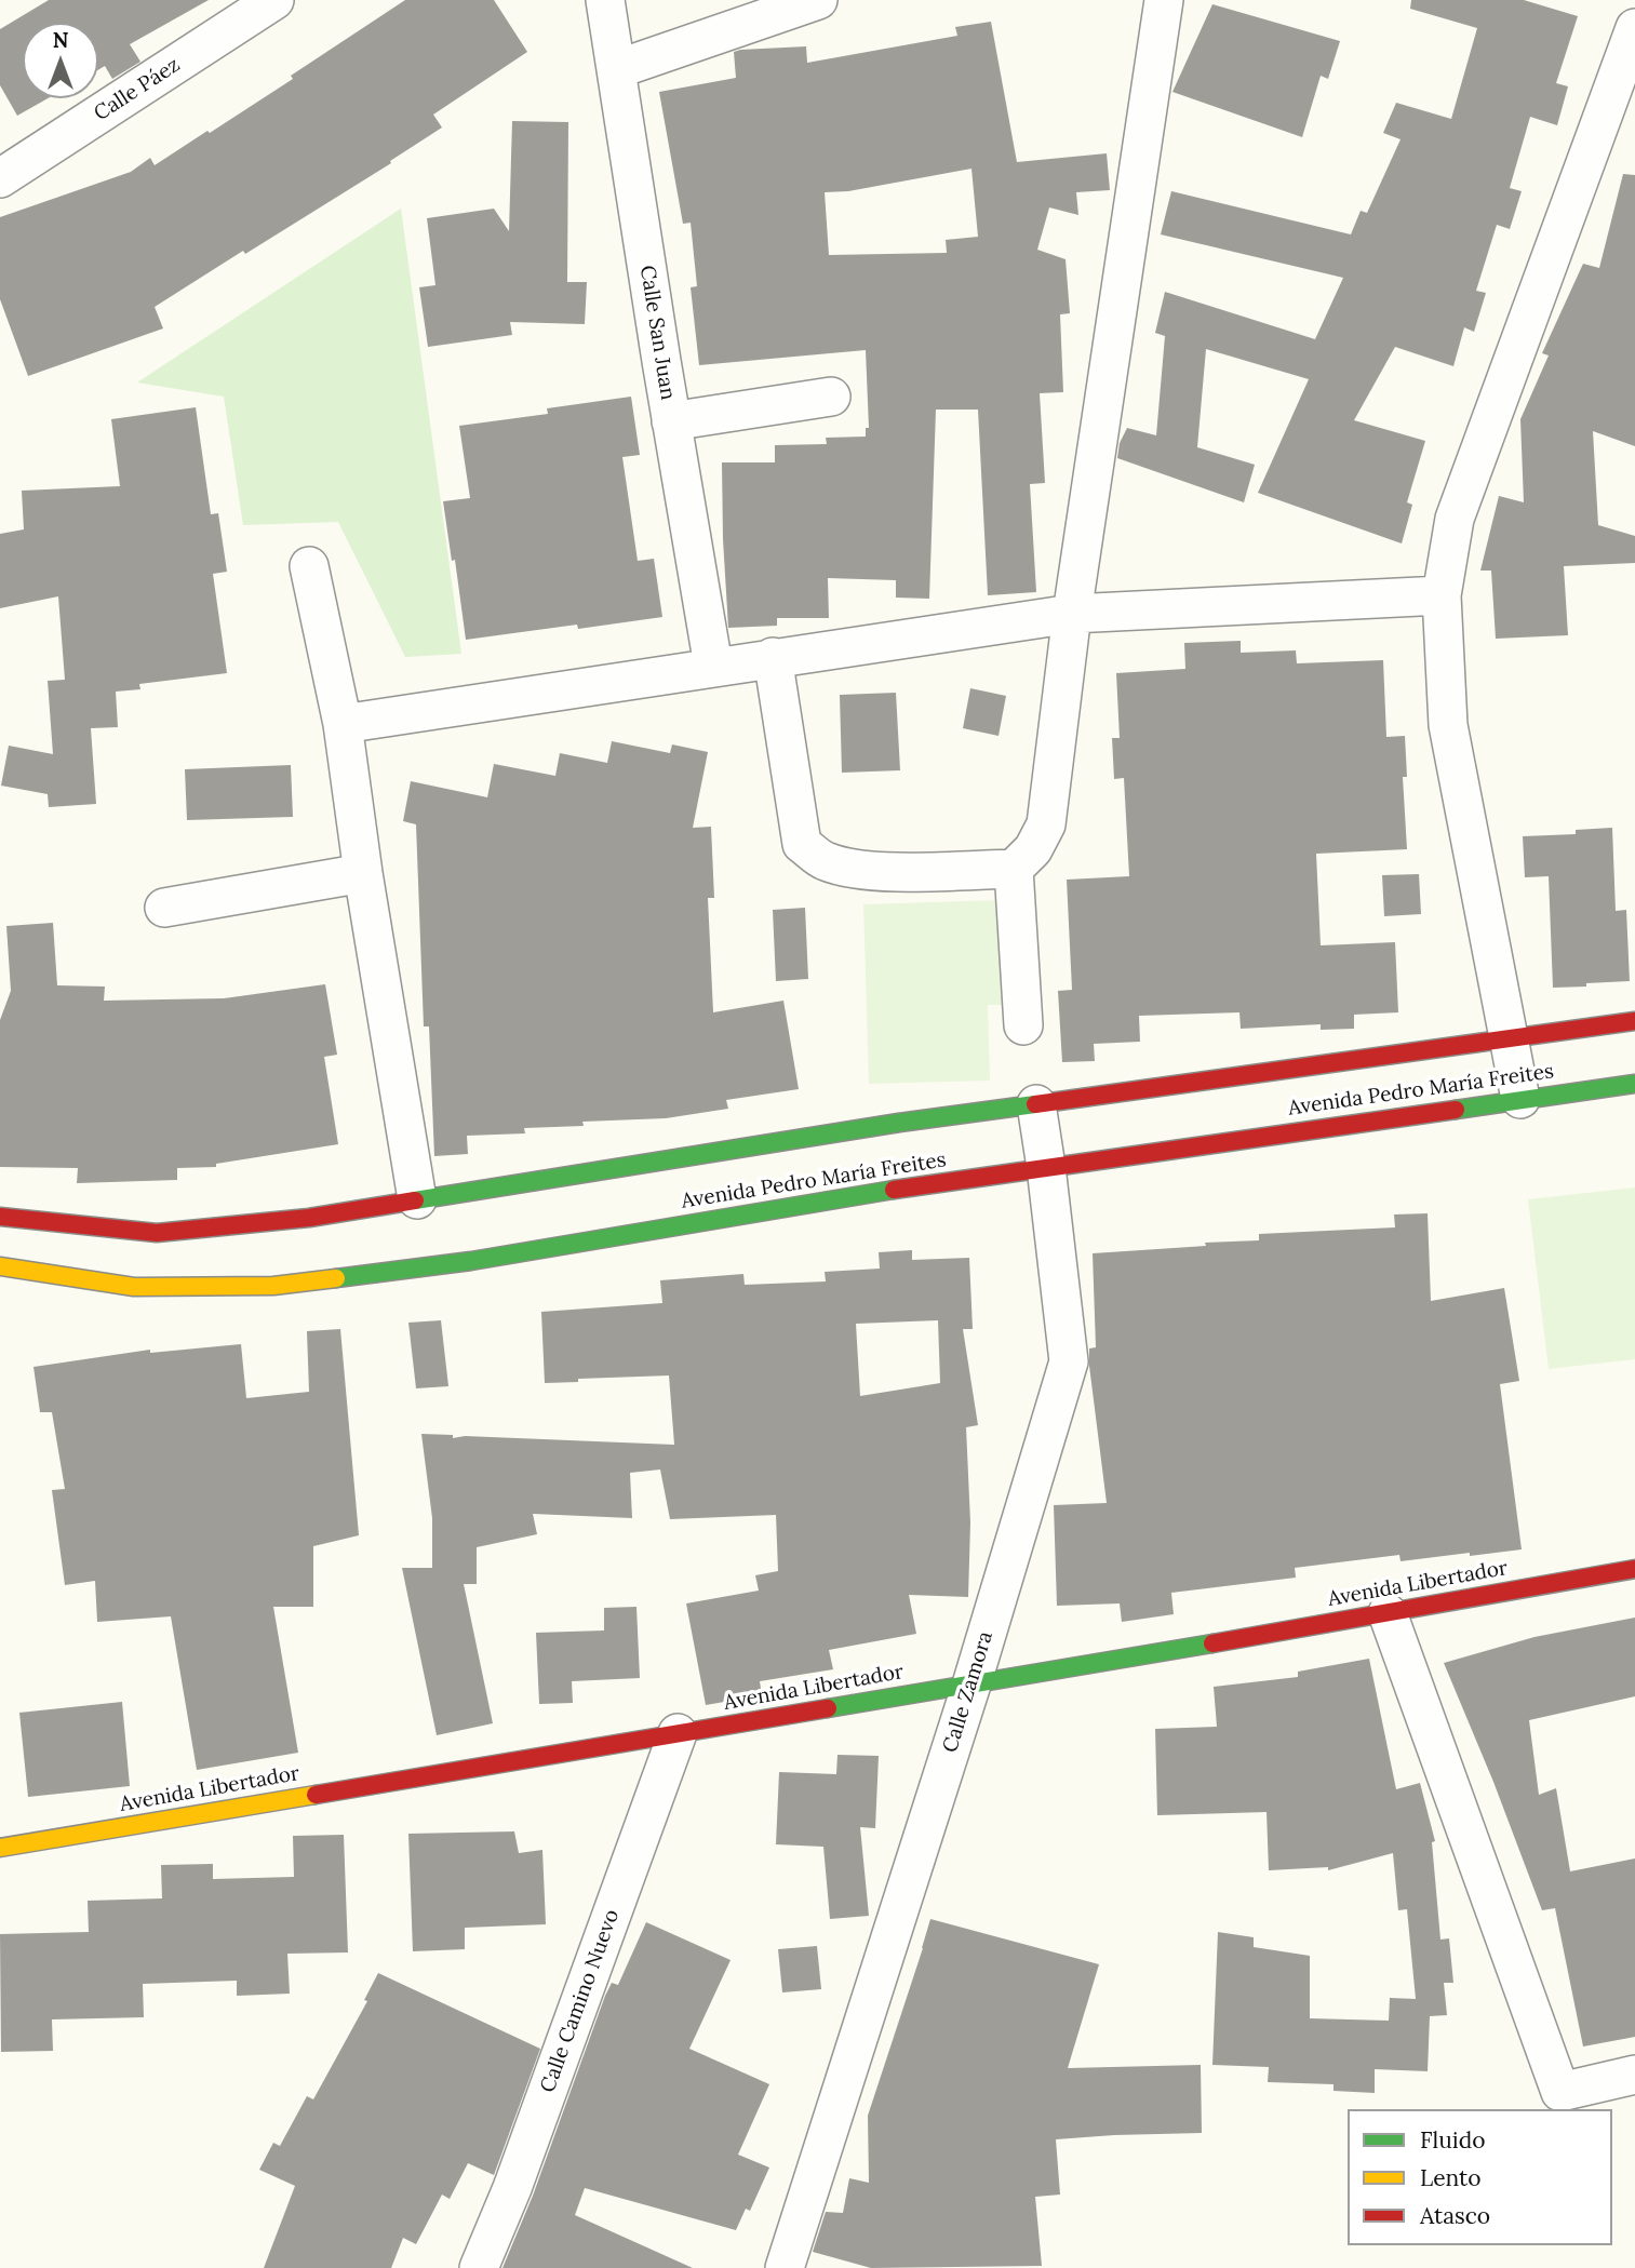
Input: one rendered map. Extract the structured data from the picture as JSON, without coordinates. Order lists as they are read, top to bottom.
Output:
{
  "streets": {
    "street": [
      "Calle Páez",
      "Calle San Juan",
      "Avenida Pedro María Freites",
      "Avenida Libertador",
      "Calle Zamora",
      "Calle Camino Nuevo"
    ]
  },
  "crossings": [
    ["Avenida Pedro María Freites", "Calle Zamora"],
    ["Avenida Libertador", "Calle Zamora"],
    ["Avenida Libertador", "Calle Camino Nuevo"]
  ],
  "legend": ["Fluido", "Lento", "Atasco"],
  "north": "top"
}
